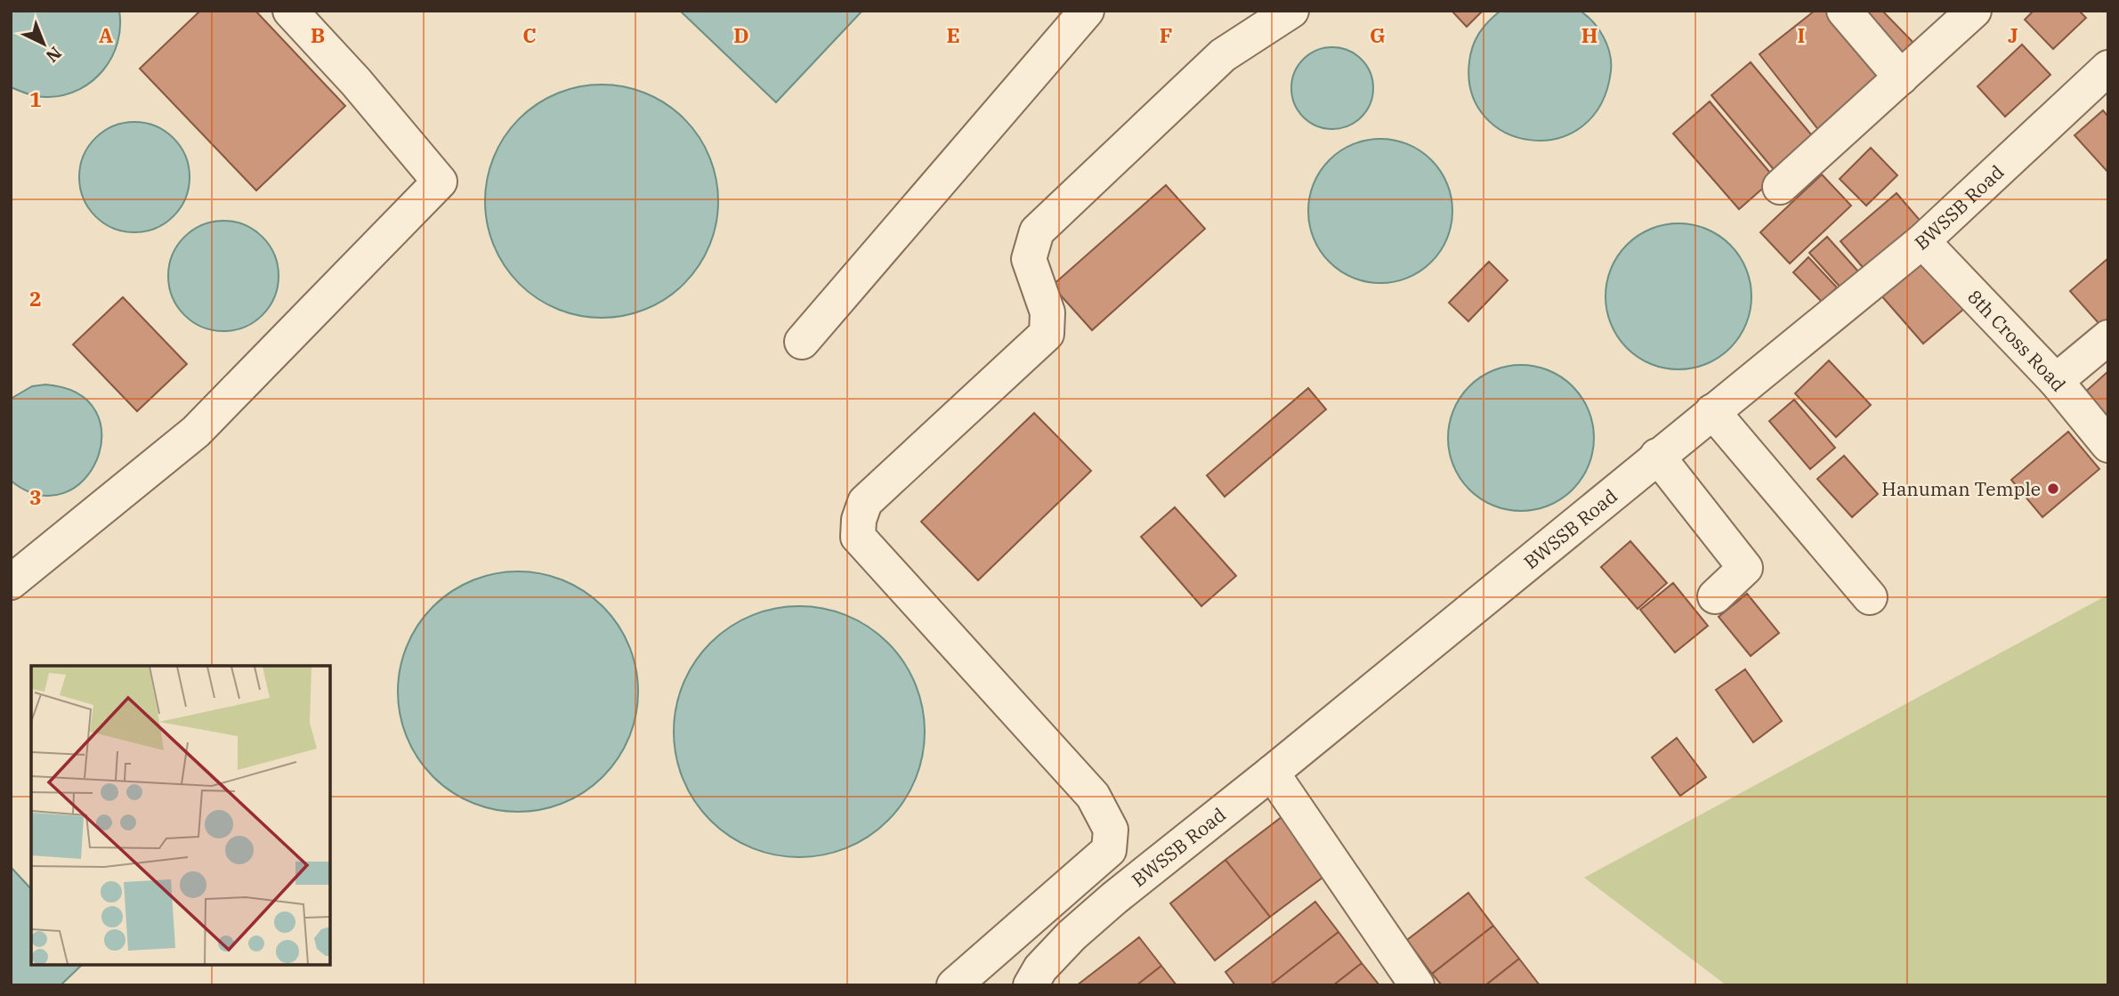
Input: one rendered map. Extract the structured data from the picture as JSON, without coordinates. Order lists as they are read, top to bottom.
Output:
{
  "streets": {
    "street": ["BWSSB Road", "8th Cross Road"]
  },
  "crossings": [
    ["BWSSB Road", "8th Cross Road"]
  ],
  "places": ["Hanuman Temple"],
  "north": "bottom right",
  "grid": {
    "columns": [
      "A",
      "B",
      "C",
      "D",
      "E",
      "F",
      "G",
      "H",
      "I",
      "J"
    ],
    "rows": ["1", "2", "3"]
  }
}
